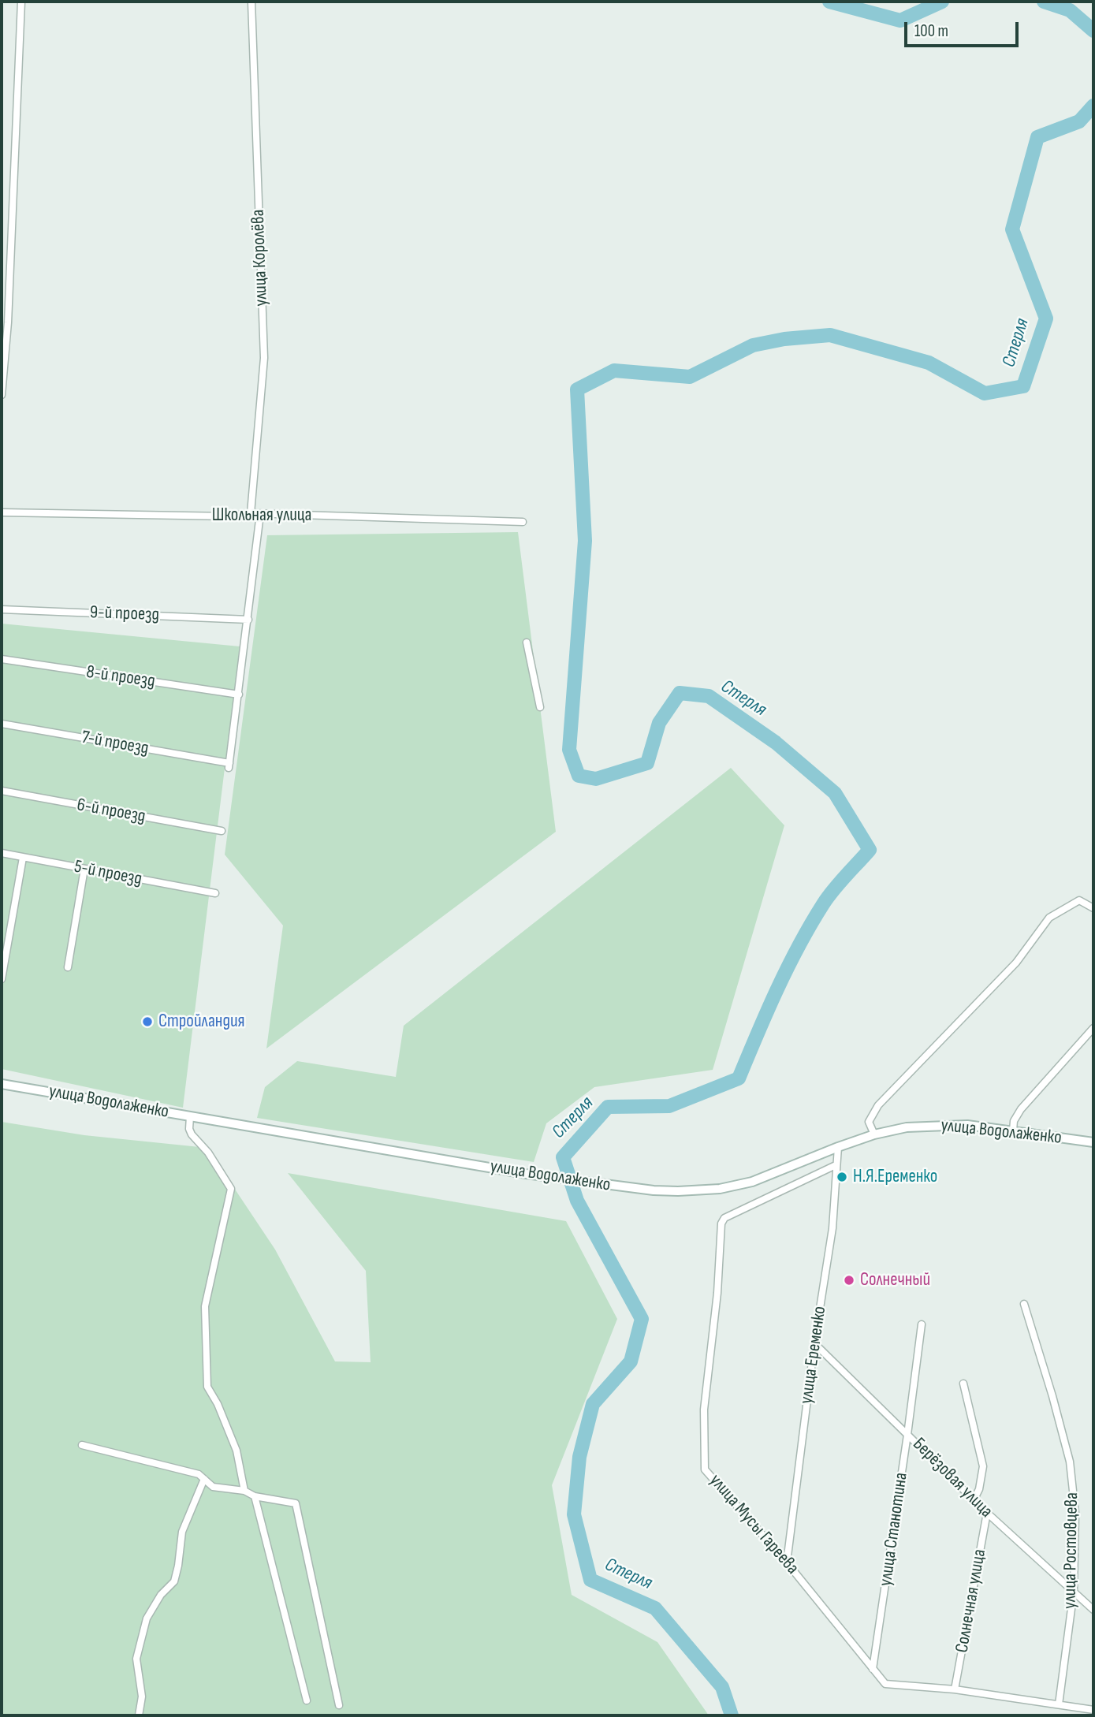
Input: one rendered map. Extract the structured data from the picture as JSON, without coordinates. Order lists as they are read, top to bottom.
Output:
{
  "streets": {
    "main road": ["улица Водолаженко"],
    "street": [
      "улица Королёва",
      "Школьная улица",
      "9-й проезд",
      "8-й проезд",
      "7-й проезд",
      "6-й проезд",
      "5-й проезд",
      "улица Еременко",
      "Берёзовая улица",
      "улица Мусы Гареева",
      "улица Станотина",
      "улица Ростовцева",
      "Солнечная улица"
    ]
  },
  "crossings": [
    ["улица Королёва", "Школьная улица"],
    ["8-й проезд", "7-й проезд"],
    ["улица Водолаженко", "улица Еременко"],
    ["улица Еременко", "Берёзовая улица"],
    ["улица Еременко", "улица Мусы Гареева"],
    ["Берёзовая улица", "улица Станотина"],
    ["Берёзовая улица", "улица Ростовцева"],
    ["Берёзовая улица", "Солнечная улица"],
    ["улица Мусы Гареева", "улица Станотина"],
    ["улица Мусы Гареева", "улица Ростовцева"],
    ["улица Мусы Гареева", "Солнечная улица"]
  ],
  "water": ["Стерля"],
  "places": ["Стройландия", "Н.Я.Еременко", "Солнечный"],
  "scale_bar": "100 m"
}
